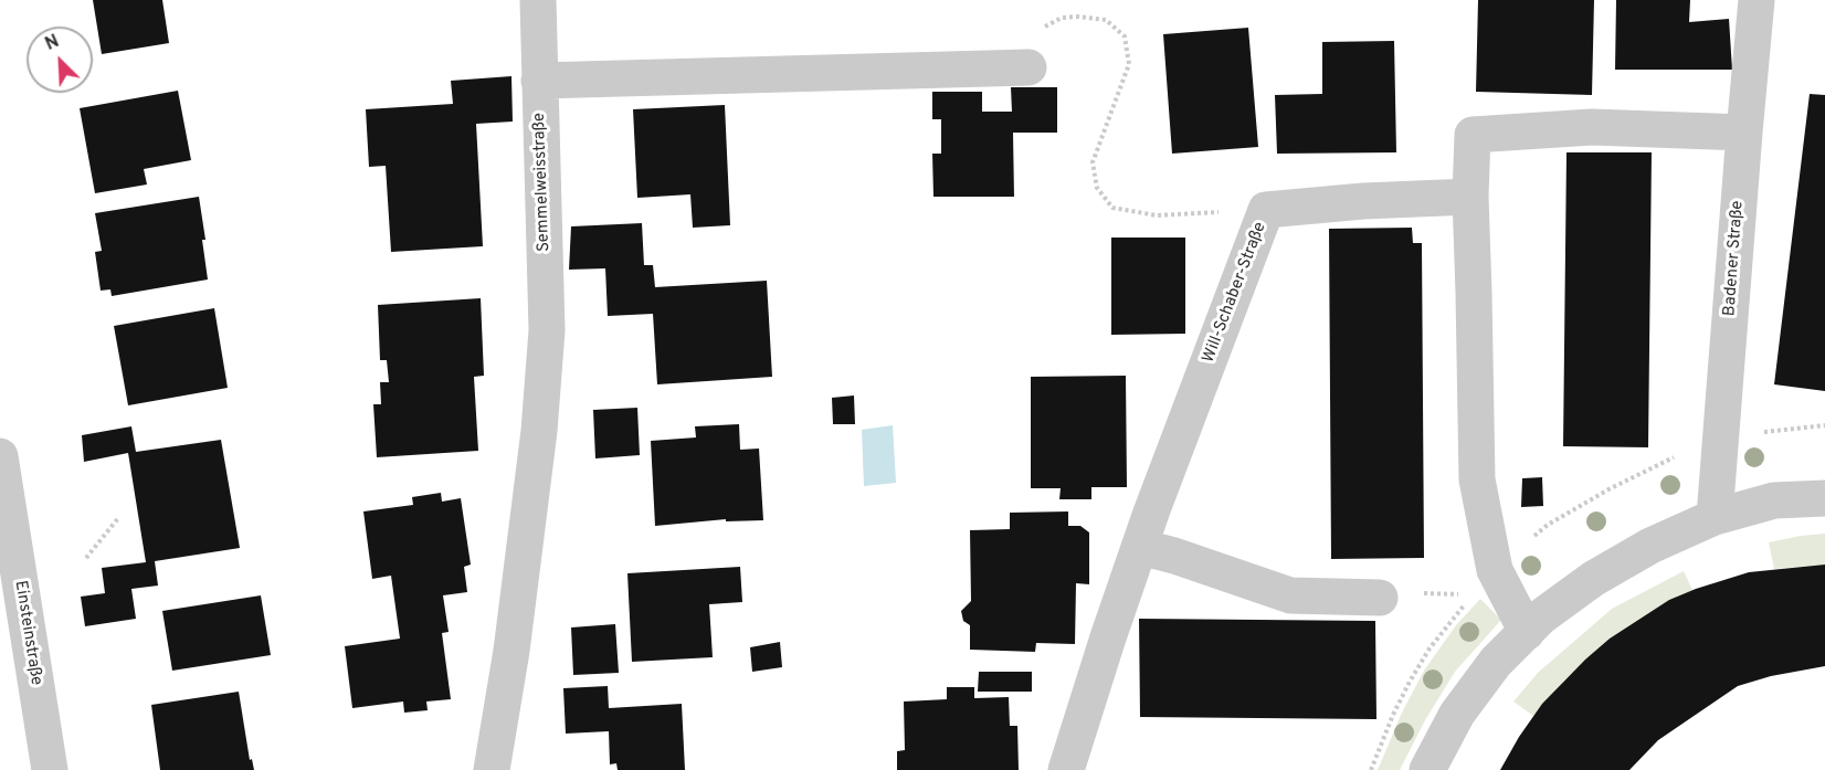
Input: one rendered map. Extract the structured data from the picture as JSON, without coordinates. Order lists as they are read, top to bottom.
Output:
{
  "streets": {
    "street": [
      "Semmelweisstraße",
      "Badener Straße",
      "Will-Schaber-Straße",
      "Einsteinstraße"
    ]
  },
  "north": "top left"
}
